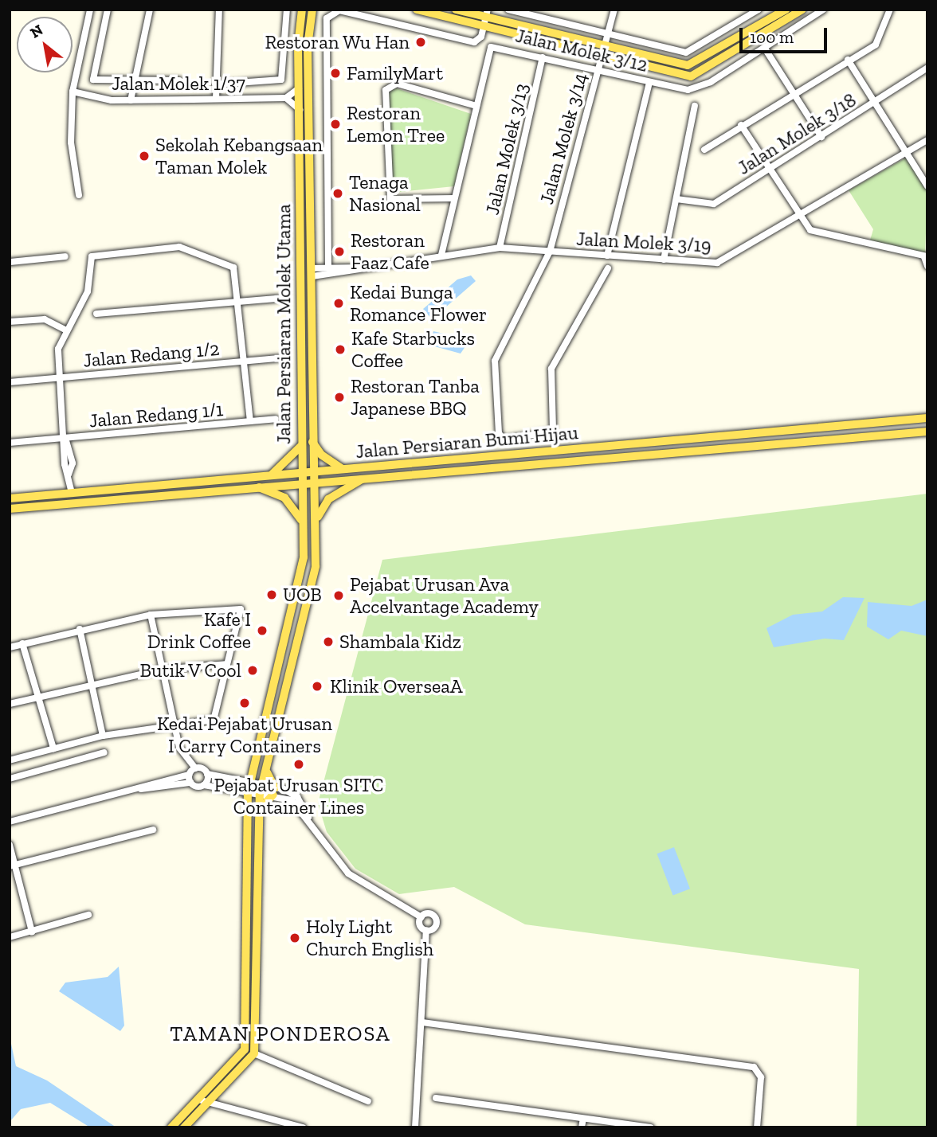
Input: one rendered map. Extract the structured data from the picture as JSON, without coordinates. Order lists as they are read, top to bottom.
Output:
{
  "streets": {
    "main road": ["Jalan Persiaran Molek Utama", "Jalan Persiaran Bumi Hijau"],
    "street": [
      "Jalan Molek 3/12",
      "Jalan Molek 1/37",
      "Jalan Molek 3/18",
      "Jalan Molek 3/14",
      "Jalan Molek 3/13",
      "Jalan Molek 3/19",
      "Jalan Redang 1/2",
      "Jalan Redang 1/1"
    ]
  },
  "crossings": [
    ["Jalan Molek 3/12", "Jalan Molek 3/14"],
    ["Jalan Molek 3/12", "Jalan Molek 3/13"],
    ["Jalan Molek 3/12", "Jalan Molek 3/19"],
    ["Jalan Molek 3/14", "Jalan Molek 3/19"],
    ["Jalan Molek 3/13", "Jalan Molek 3/19"],
    ["Jalan Molek 3/19", "Jalan Persiaran Molek Utama"],
    ["Jalan Persiaran Molek Utama", "Jalan Persiaran Bumi Hijau"],
    ["Jalan Redang 1/2", "Jalan Redang 1/1"]
  ],
  "districts": ["TAMAN PONDEROSA"],
  "places": [
    "Restoran Wu Han",
    "FamilyMart",
    "Restoran Lemon Tree",
    "Sekolah Kebangsaan Taman Molek",
    "Tenaga Nasional",
    "Restoran Faaz Cafe",
    "Kedai Bunga Romance Flower",
    "Kafe Starbucks Coffee",
    "Restoran Tanba Japanese BBQ",
    "UOB",
    "Pejabat Urusan Ava Accelvantage Academy",
    "Kafe I Drink Coffee",
    "Shambala Kidz",
    "Butik V Cool",
    "Klinik OverseaA",
    "Kedai Pejabat Urusan I Carry Containers",
    "Pejabat Urusan SITC Container Lines",
    "Holy Light Church English"
  ],
  "scale_bar": "100 m",
  "north": "top left"
}
